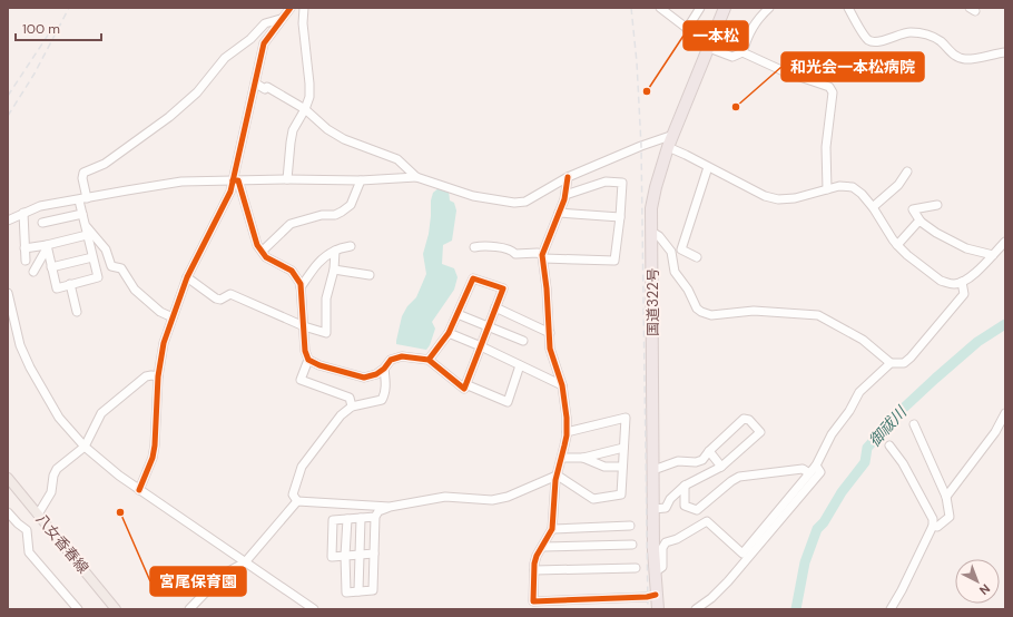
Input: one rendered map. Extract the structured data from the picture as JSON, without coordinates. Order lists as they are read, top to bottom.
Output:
{
  "streets": {
    "highway": ["国道322号"],
    "main road": ["八女香春線"]
  },
  "water": ["御祓川"],
  "places": ["一本松", "和光会一本松病院", "宮尾保育園"],
  "scale_bar": "100 m",
  "north": "bottom right"
}
